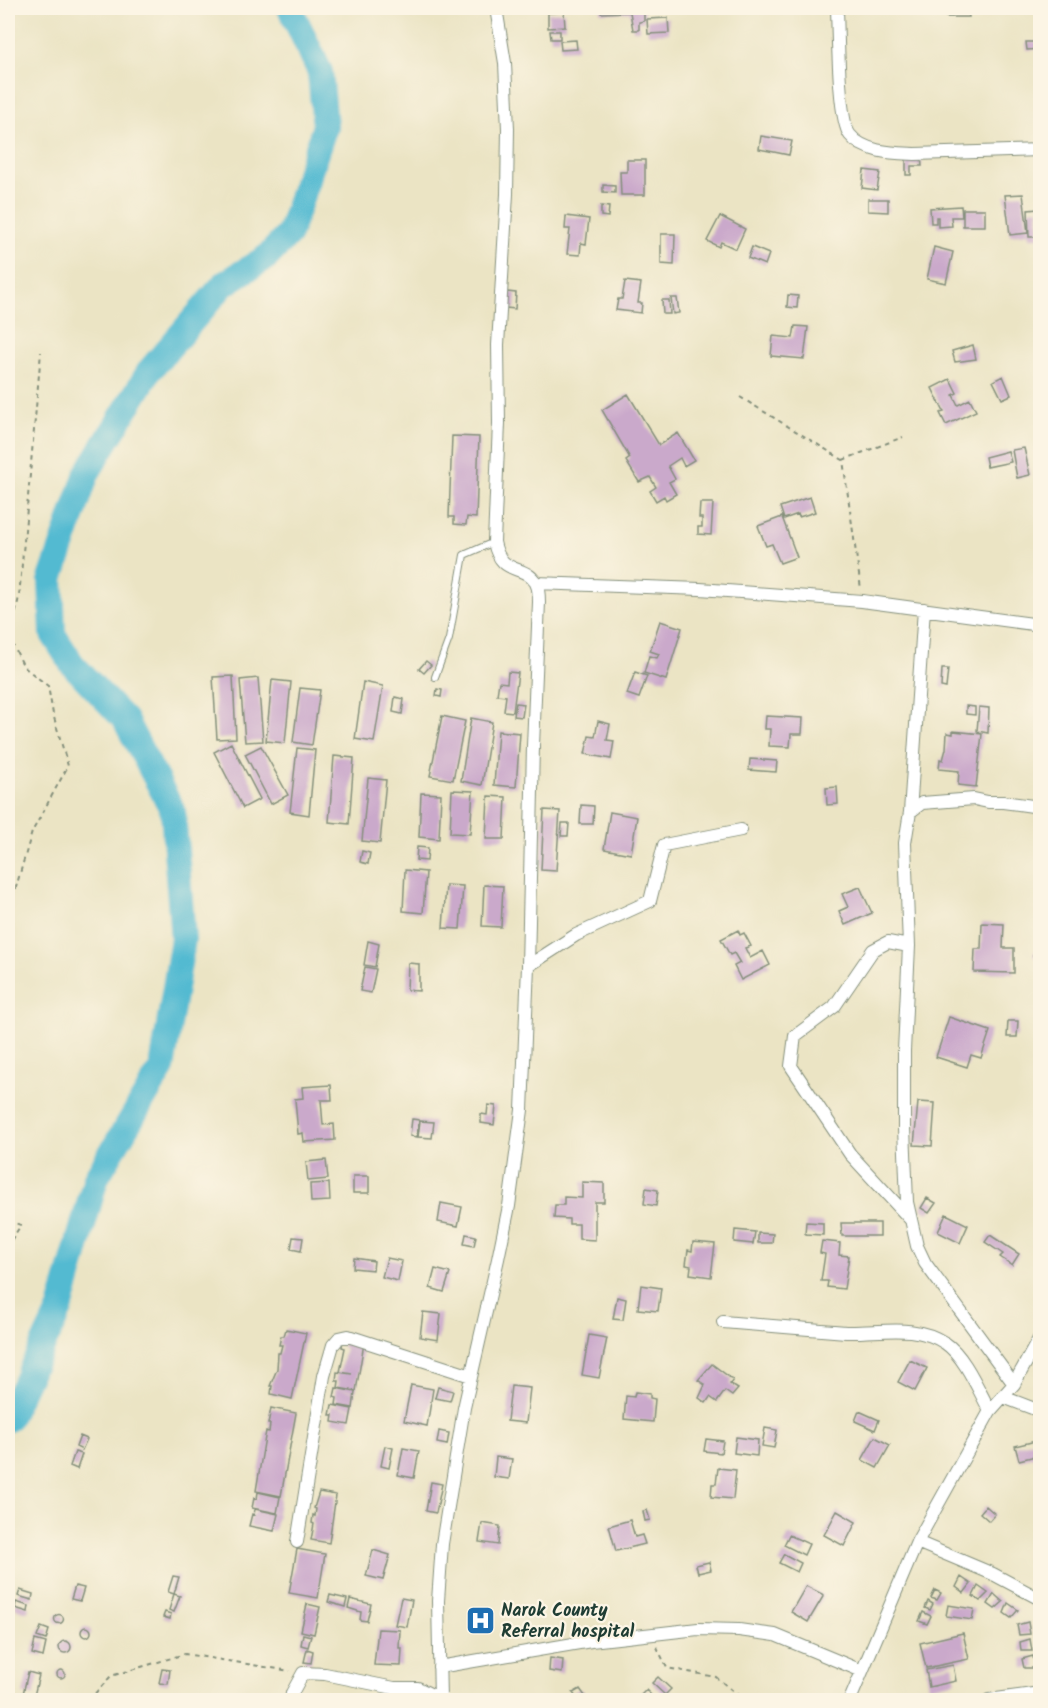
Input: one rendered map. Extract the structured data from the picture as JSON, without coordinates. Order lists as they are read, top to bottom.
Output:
{
  "places": {
    "hospital": ["Narok County Referral hospital"]
  }
}
